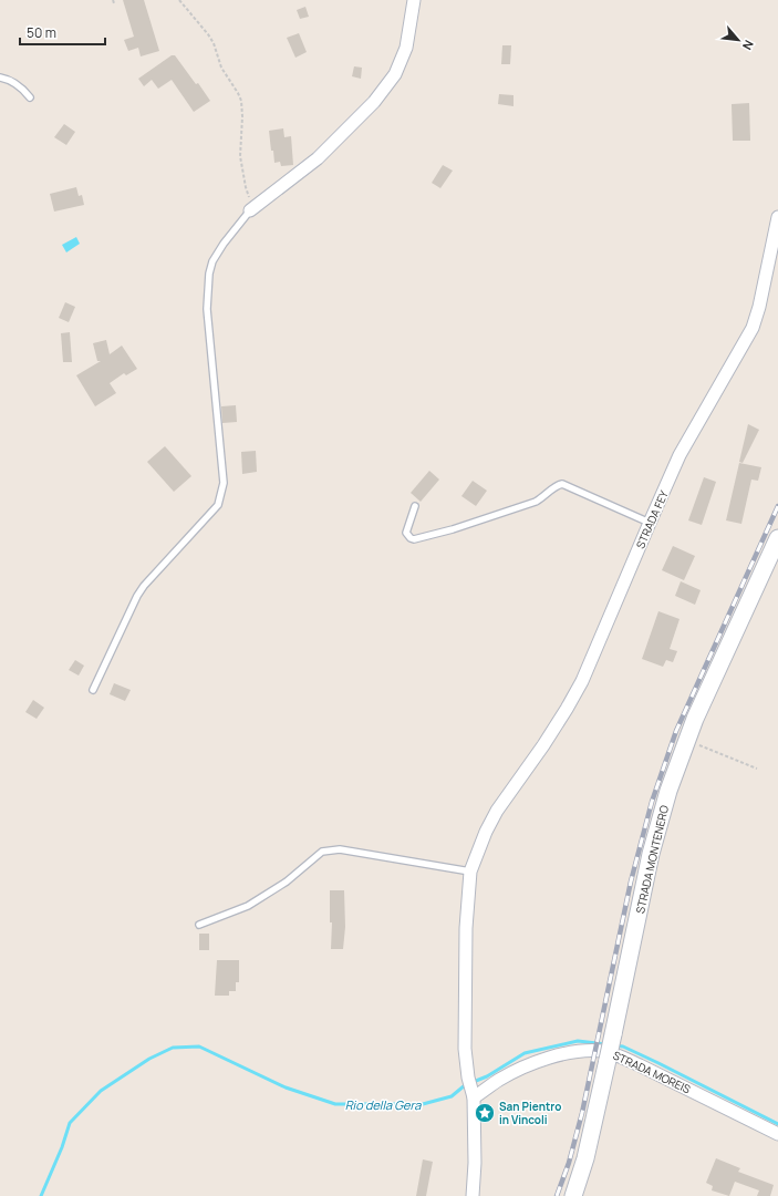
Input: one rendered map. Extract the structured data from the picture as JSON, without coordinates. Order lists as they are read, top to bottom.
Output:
{
  "streets": {
    "main road": ["STRADA MONTENERO"],
    "street": ["STRADA FEY", "STRADA MOREIS"]
  },
  "water": ["Rio della Gera"],
  "places": {
    "place": ["San Pientro in Vincoli"]
  },
  "scale_bar": "50 m",
  "north": "bottom right"
}
